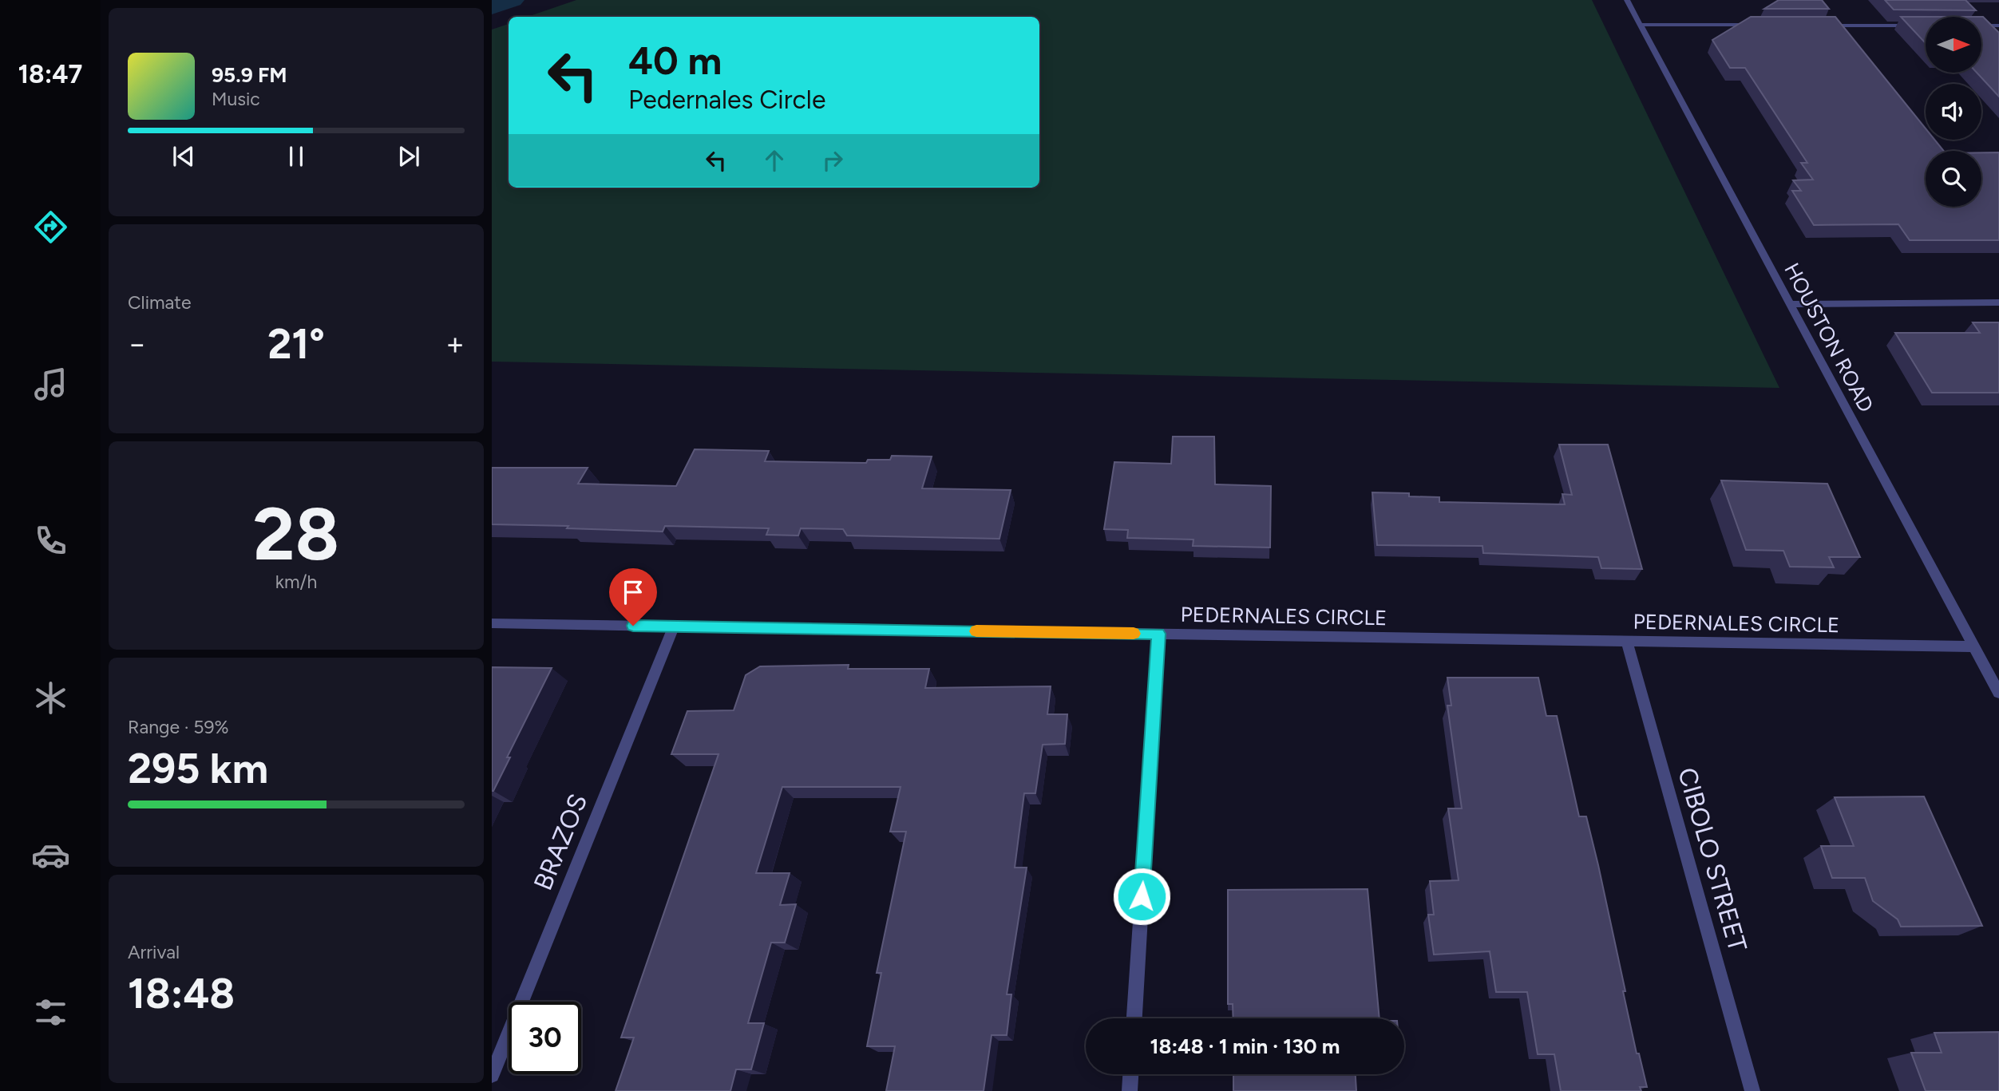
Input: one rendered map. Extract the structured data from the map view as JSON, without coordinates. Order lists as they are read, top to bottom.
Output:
{
  "streets": {
    "street": [
      "HOUSTON ROAD",
      "PEDERNALES CIRCLE",
      "BRAZOS",
      "CIBOLO STREET"
    ]
  },
  "crossings": [
    ["HOUSTON ROAD", "PEDERNALES CIRCLE"],
    ["PEDERNALES CIRCLE", "BRAZOS"],
    ["PEDERNALES CIRCLE", "CIBOLO STREET"]
  ],
  "north": "right",
  "page": {
    "tabs": "18:47",
    "turn": ["40 m", "Pedernales Circle"],
    "song": ["95.9 FM", "Music"],
    "tile": [
      "Climate",
      ["28", "km/h"],
      ["Range · 59%", "295 km"],
      ["Arrival", "18:48"]
    ],
    "heat": ["−", "21°", "+"],
    "limit": "30",
    "trip": "18:48 · 1 min · 130 m"
  }
}
